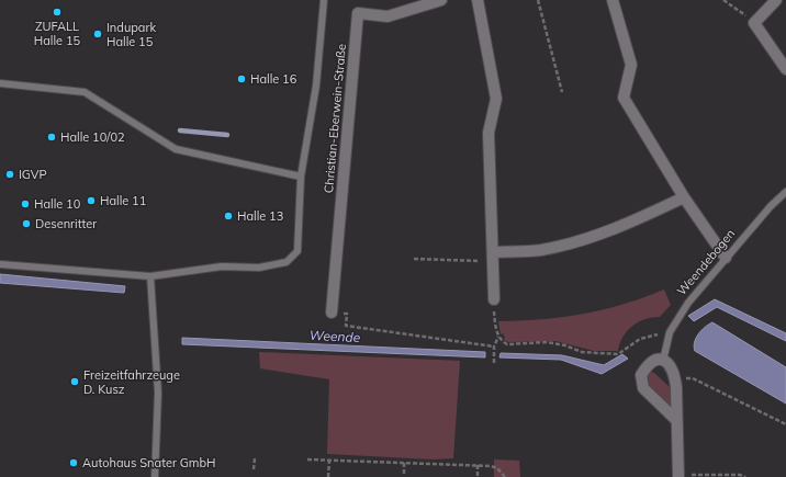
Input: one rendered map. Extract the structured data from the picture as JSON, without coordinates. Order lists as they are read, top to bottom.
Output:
{
  "streets": {
    "street": ["Christian-Eberwein-Straße"],
    "lane": ["Weendebogen"]
  },
  "water": ["Weende"],
  "places": [
    "ZUFALL Halle 15",
    "Indupark Halle 15",
    "Halle 16",
    "Halle 10/02",
    "IGVP",
    "Halle 11",
    "Halle 10",
    "Halle 13",
    "Desenritter",
    "Freizeitfahrzeuge D. Kusz",
    "Autohaus Snater GmbH"
  ]
}
